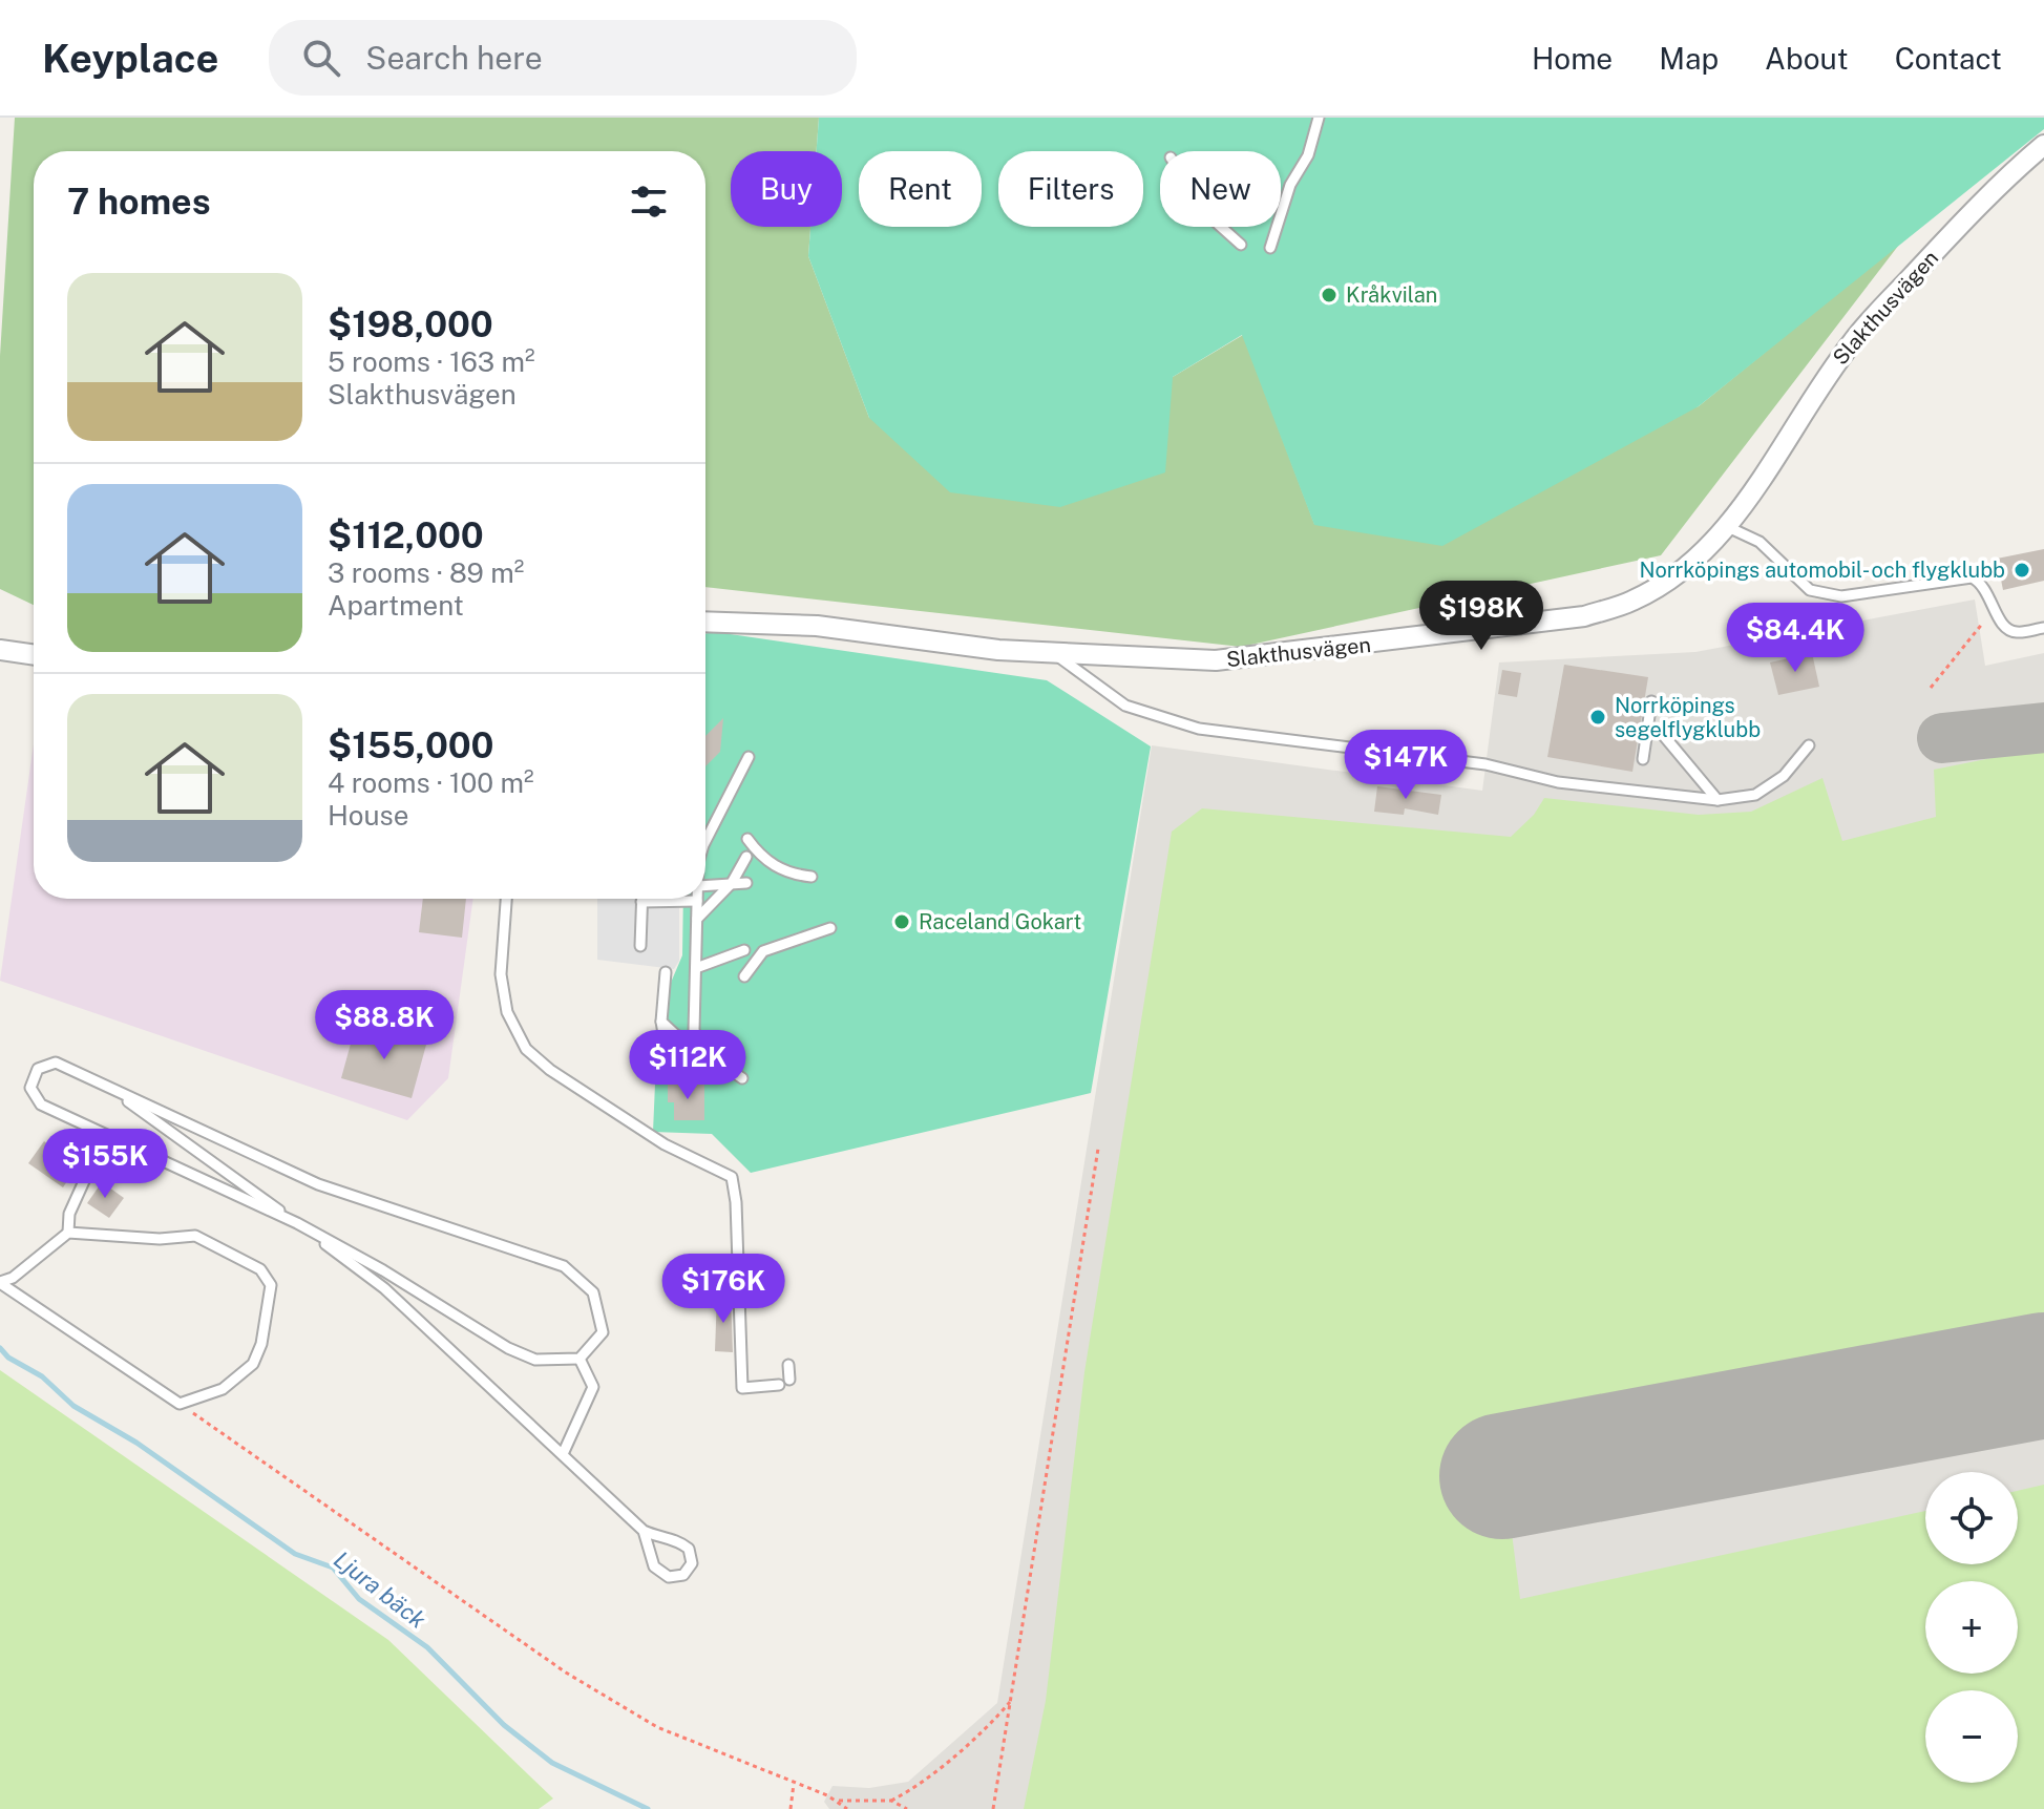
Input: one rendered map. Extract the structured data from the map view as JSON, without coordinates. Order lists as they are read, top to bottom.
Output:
{
  "streets": {
    "street": ["Slakthusvägen"]
  },
  "water": ["Ljura bäck"],
  "places": [
    "Kråkvilan",
    "Norrköpings automobil- och flygklubb",
    "Norrköpings segelflygklubb",
    "Raceland Gokart"
  ],
  "page": {
    "header": "Keyplace",
    "search": "Search here",
    "nav": [
      "Home",
      "Map",
      "About",
      "Contact"
    ],
    "chip": [
      "Buy",
      "Rent",
      "Filters",
      "New"
    ],
    "heading": "7 homes",
    "list": [
      {
        "name": "$198,000",
        "note": "5 rooms · 163 m² · Slakthusvägen"
      },
      {
        "name": "$112,000",
        "note": "3 rooms · 89 m² · Apartment"
      },
      {
        "name": "$155,000",
        "note": "4 rooms · 100 m² · House"
      }
    ],
    "price": [
      "$198K",
      "$84.4K",
      "$147K",
      "$88.8K",
      "$112K",
      "$155K",
      "$176K"
    ],
    "map_buttons": ["+", "−"]
  }
}
